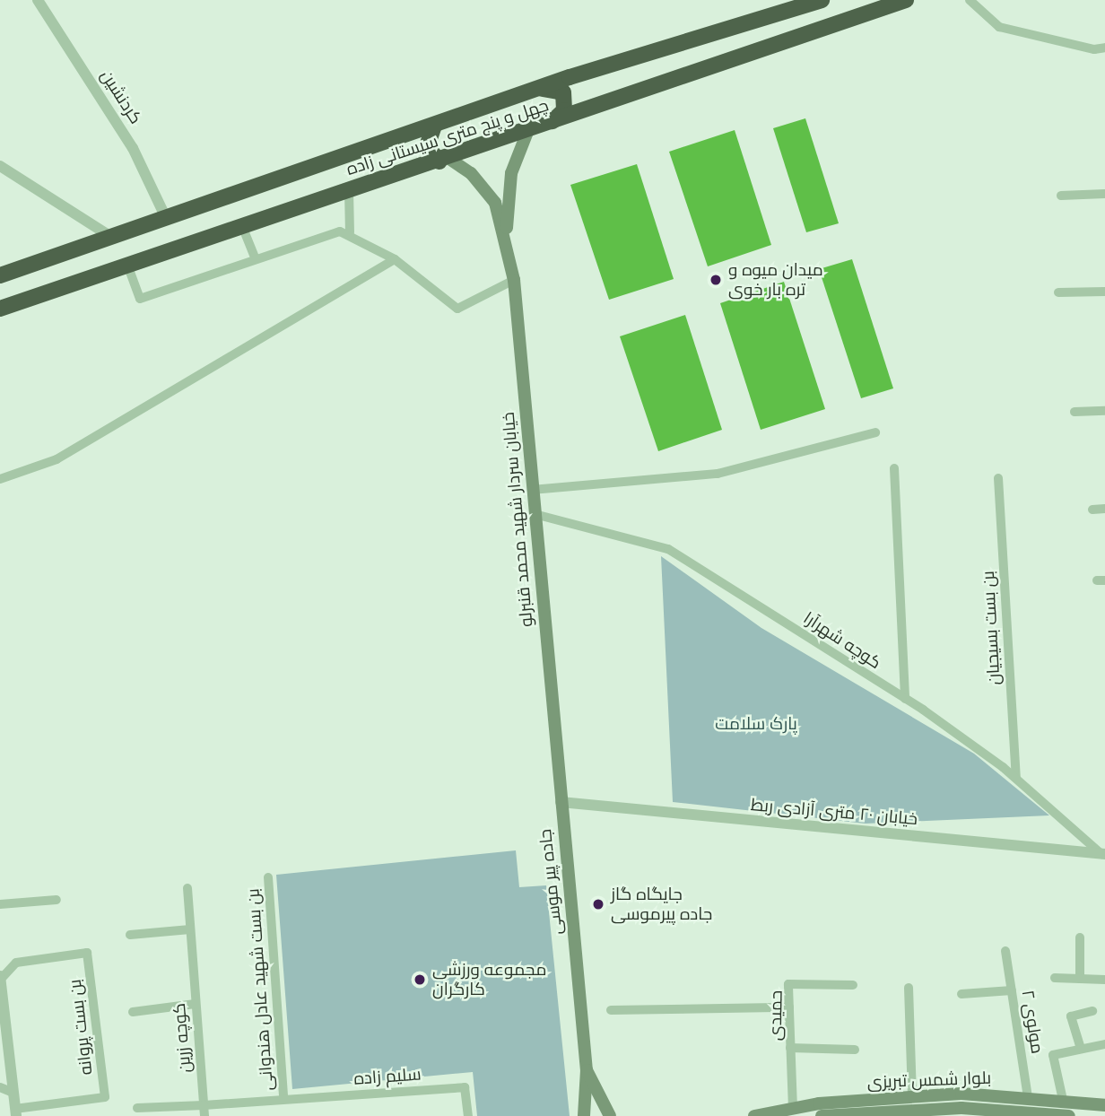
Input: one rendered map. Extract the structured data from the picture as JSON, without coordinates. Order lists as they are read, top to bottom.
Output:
{
  "streets": {
    "highway": ["چهل و پنج متری سیستانی زاده"],
    "main road": ["خیابان سردار شهید محمد قنبرلو", "جاده پیر موسی", "بلوار شمس تبریزی"],
    "street": [
      "کردنشین",
      "بن بست بسیجیان",
      "کوچه شهرآرا",
      "خیابان ۲۰ متری آزادی ربط",
      "بن بست شهید عادل هندوانی",
      "حمیدی",
      "مولوی ۲",
      "بن بست پروانه",
      "کوچه زرین",
      "سلیم زاده"
    ]
  },
  "crossings": [
    ["کردنشین", "چهل و پنج متری سیستانی زاده"],
    ["خیابان سردار شهید محمد قنبرلو", "کوچه شهرآرا"],
    ["خیابان سردار شهید محمد قنبرلو", "خیابان ۲۰ متری آزادی ربط"],
    ["خیابان سردار شهید محمد قنبرلو", "جاده پیر موسی"],
    ["بن بست بسیجیان", "کوچه شهرآرا"],
    ["کوچه شهرآرا", "خیابان ۲۰ متری آزادی ربط"],
    ["خیابان ۲۰ متری آزادی ربط", "جاده پیر موسی"],
    ["بن بست شهید عادل هندوانی", "سلیم زاده"],
    ["حمیدی", "بلوار شمس تبریزی"],
    ["مولوی ۲", "بلوار شمس تبریزی"]
  ],
  "parks": ["پارک سلامت"],
  "places": ["میدان میوه و تره بار خوی", "جایگاه گاز جاده پیرموسی", "مجموعه ورزشی کارگران"]
}
